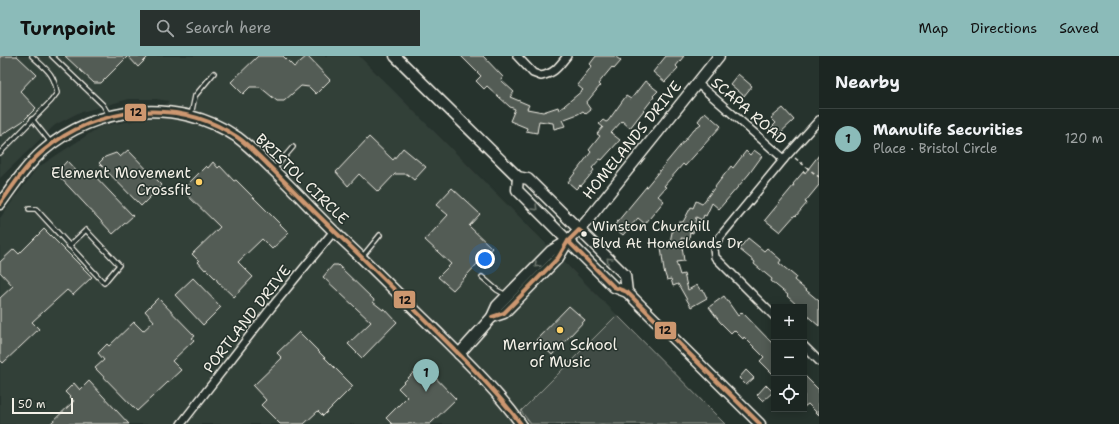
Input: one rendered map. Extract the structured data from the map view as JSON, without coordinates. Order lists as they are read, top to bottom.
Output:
{
  "streets": {
    "street": [
      "SCAPA ROAD",
      "HOMELANDS DRIVE",
      "BRISTOL CIRCLE",
      "PORTLAND DRIVE"
    ]
  },
  "crossings": [
    ["SCAPA ROAD", "HOMELANDS DRIVE"],
    ["BRISTOL CIRCLE", "PORTLAND DRIVE"]
  ],
  "places": ["Element Movement Crossfit", "Winston Churchill Blvd At Homelands Dr", "Merriam School of Music"],
  "lines": ["transit line 12"],
  "scale_bar": "50 m",
  "page": {
    "header": "Turnpoint",
    "search": "Search here",
    "nav": ["Map", "Directions", "Saved"],
    "heading": "Nearby",
    "list": [
      {
        "mark": "1",
        "name": "Manulife Securities",
        "note": "Place · Bristol Circle",
        "value": "120 m"
      }
    ],
    "map_buttons": ["+", "−"],
    "pins": "1",
    "scale": "50 m"
  }
}
